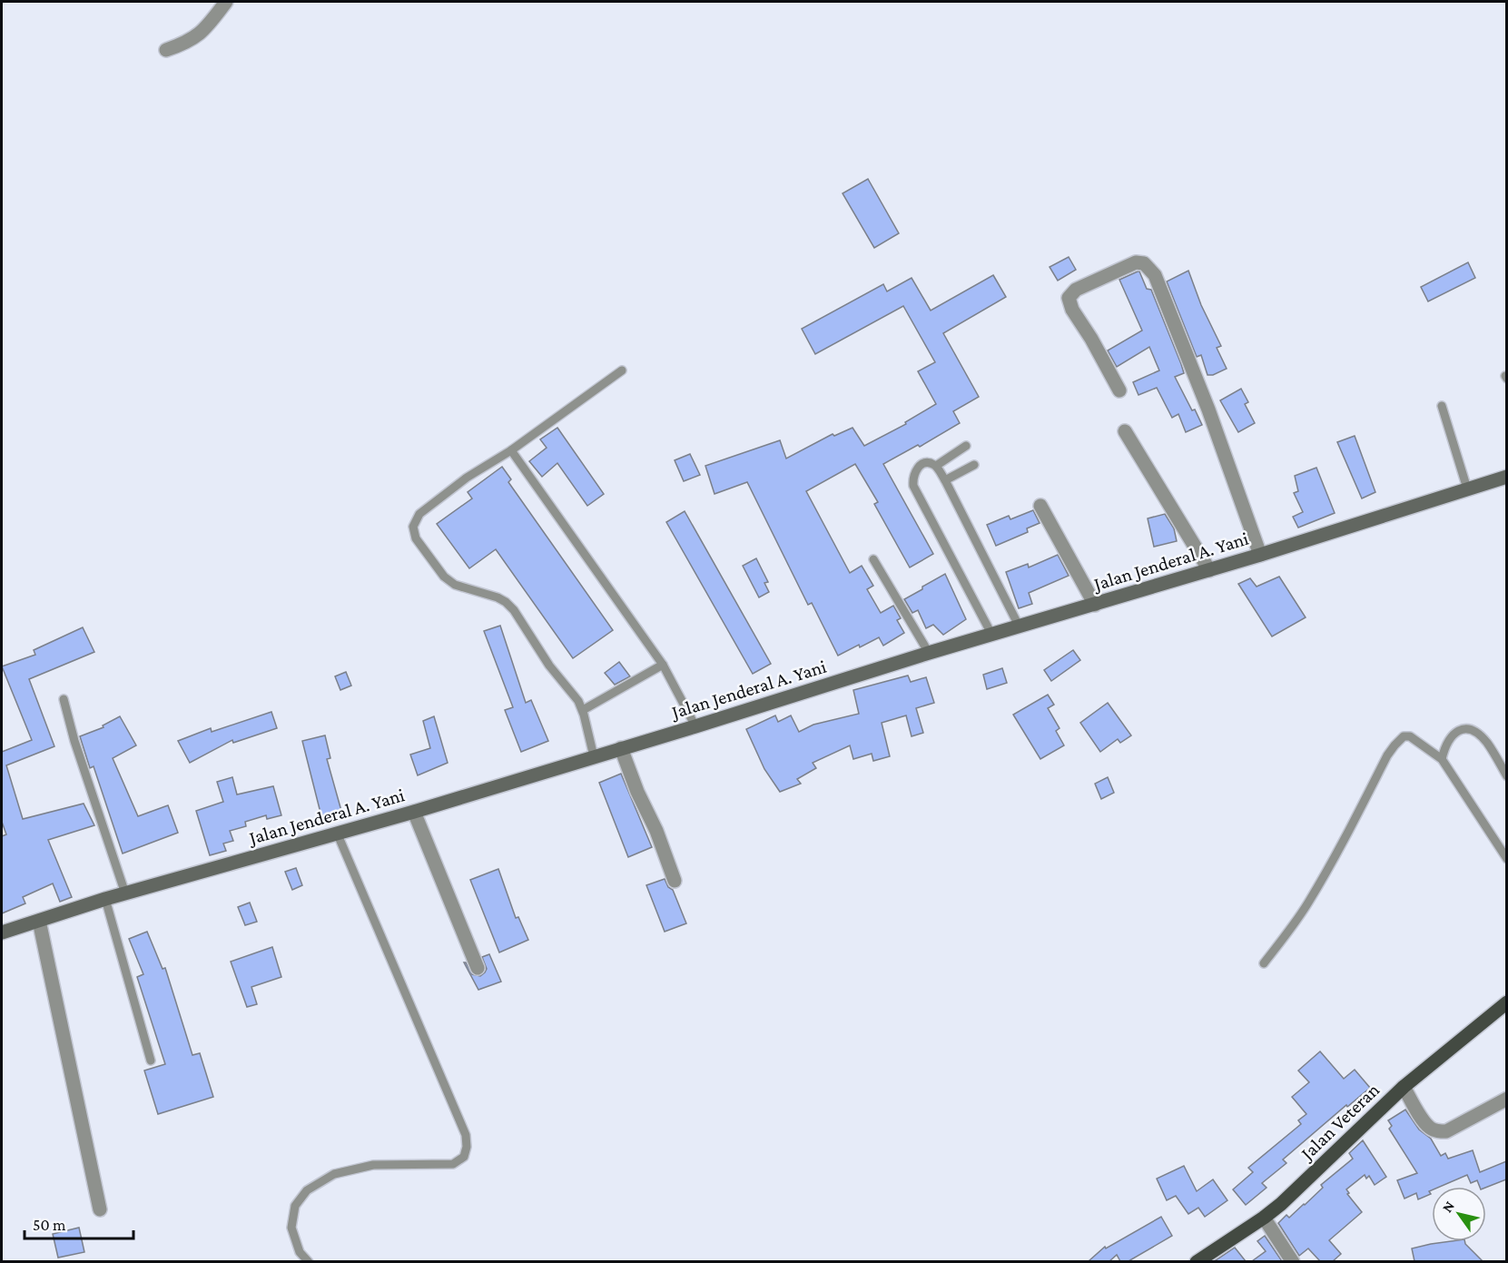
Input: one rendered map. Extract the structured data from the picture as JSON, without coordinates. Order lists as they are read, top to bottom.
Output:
{
  "streets": {
    "main road": ["Jalan Jenderal A. Yani", "Jalan Veteran"]
  },
  "scale_bar": "50 m",
  "north": "top left"
}
